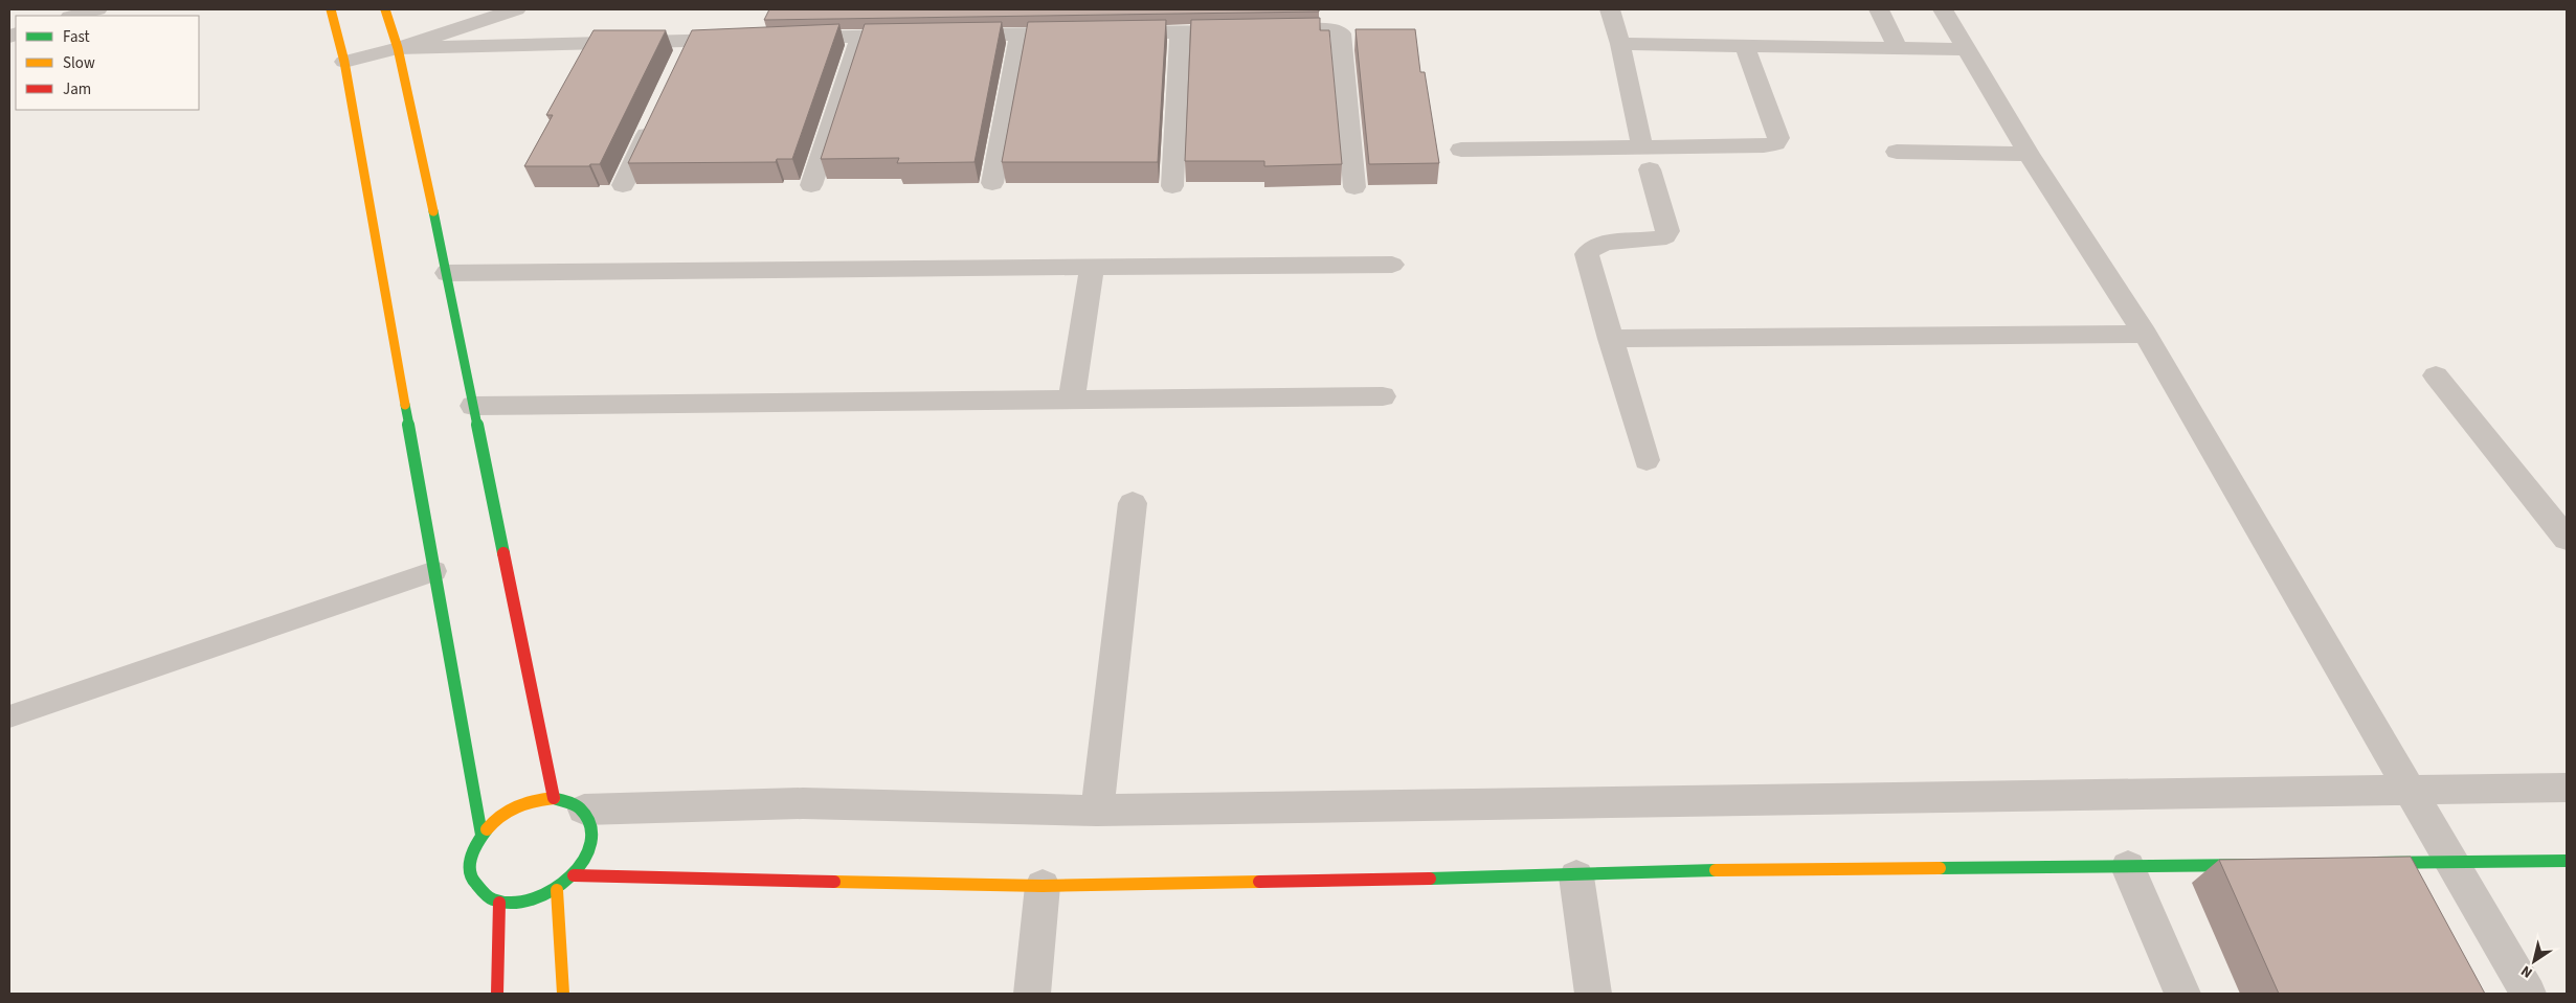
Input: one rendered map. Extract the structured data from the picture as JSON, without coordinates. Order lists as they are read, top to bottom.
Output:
{
  "legend": ["Fast", "Slow", "Jam"],
  "north": "bottom left"
}
